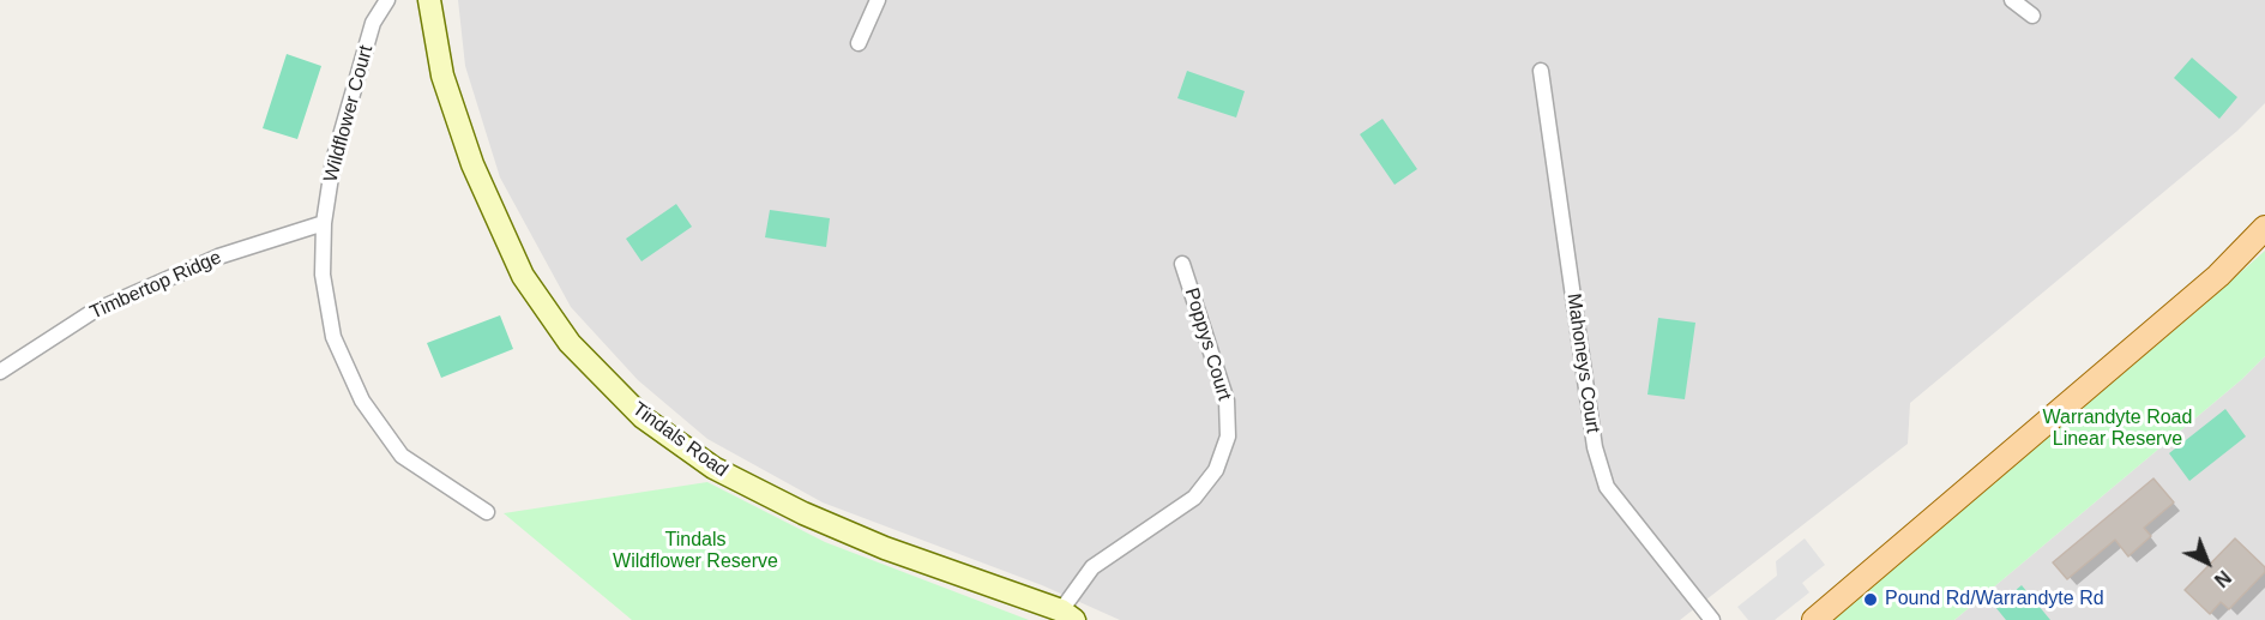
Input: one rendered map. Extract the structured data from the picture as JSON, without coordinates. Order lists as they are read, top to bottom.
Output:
{
  "streets": {
    "main road": ["Tindals Road"],
    "street": [
      "Wildflower Court",
      "Timbertop Ridge",
      "Poppys Court",
      "Mahoneys Court"
    ]
  },
  "crossings": [
    ["Wildflower Court", "Timbertop Ridge"],
    ["Poppys Court", "Tindals Road"]
  ],
  "parks": ["Warrandyte Road Linear Reserve", "Tindals Wildflower Reserve"],
  "places": ["Pound Rd/Warrandyte Rd"],
  "north": "bottom right"
}
